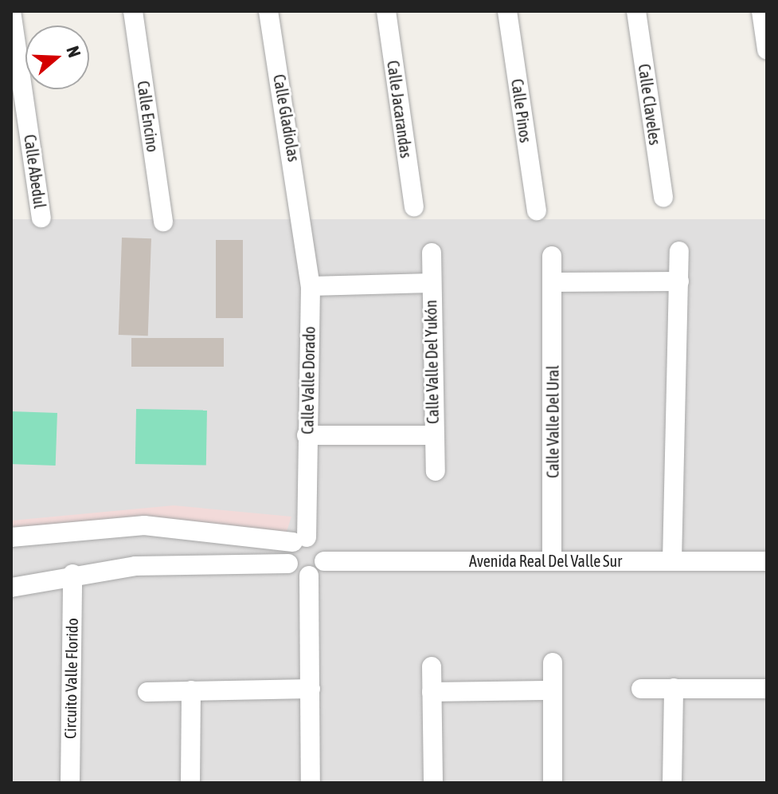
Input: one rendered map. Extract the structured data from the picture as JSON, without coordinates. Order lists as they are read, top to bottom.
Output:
{
  "streets": {
    "street": [
      "Calle Claveles",
      "Calle Jacarandas",
      "Calle Pinos",
      "Calle Encino",
      "Calle Gladiolas",
      "Calle Abedul",
      "Calle Valle Del Yukón",
      "Calle Valle Dorado",
      "Calle Valle Del Ural",
      "Avenida Real Del Valle Sur",
      "Circuito Valle Florido"
    ]
  },
  "crossings": [
    ["Calle Gladiolas", "Calle Valle Dorado"],
    ["Calle Valle Del Ural", "Avenida Real Del Valle Sur"]
  ],
  "north": "right"
}
